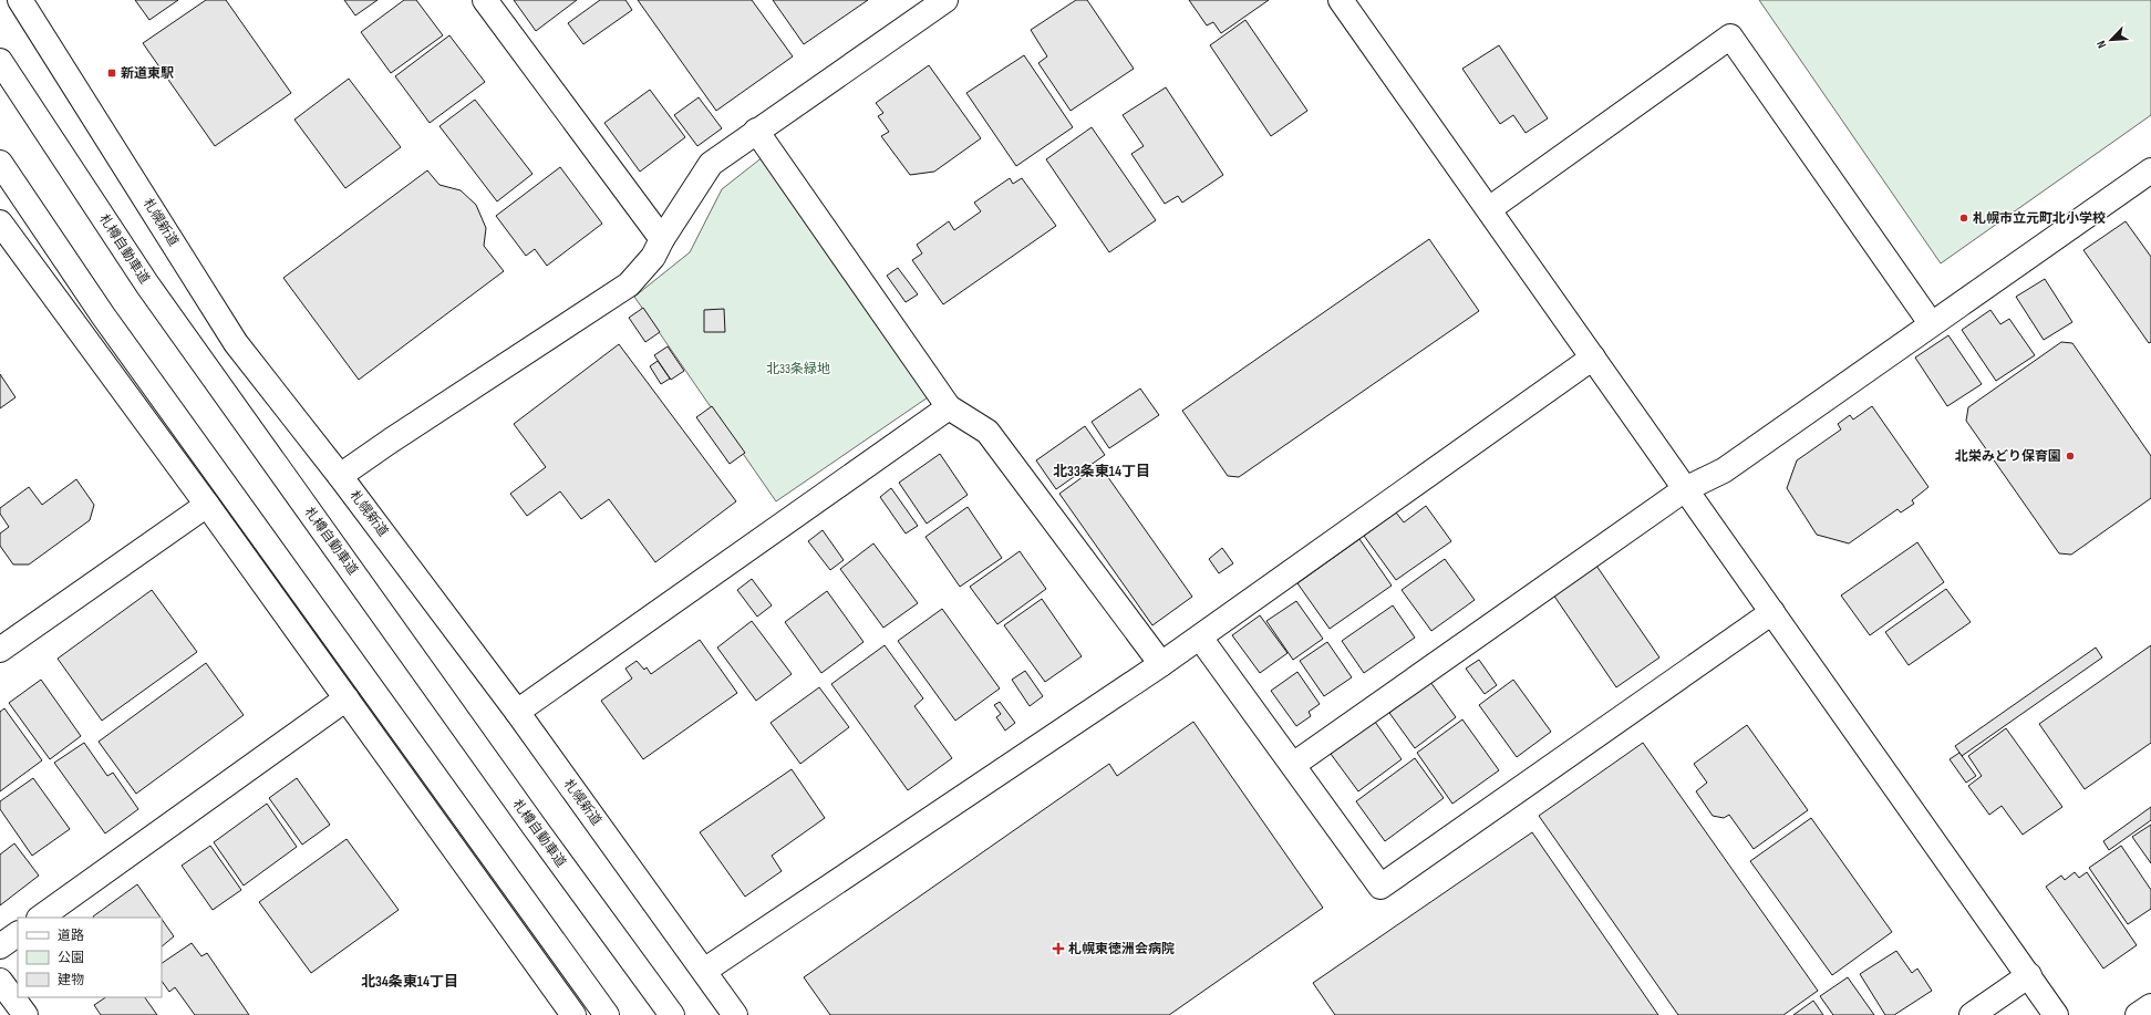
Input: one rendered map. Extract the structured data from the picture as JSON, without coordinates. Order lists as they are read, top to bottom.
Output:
{
  "streets": {
    "main road": ["札幌新道", "札樽自動車道"]
  },
  "districts": ["北33条東14丁目", "北34条東14丁目"],
  "parks": ["北33条緑地"],
  "places": {
    "transit": ["新道東駅"],
    "other": ["札幌市立元町北小学校", "北栄みどり保育園"],
    "health": ["札幌東徳洲会病院"]
  },
  "legend": ["道路", "公園", "建物"],
  "north": "bottom left"
}
